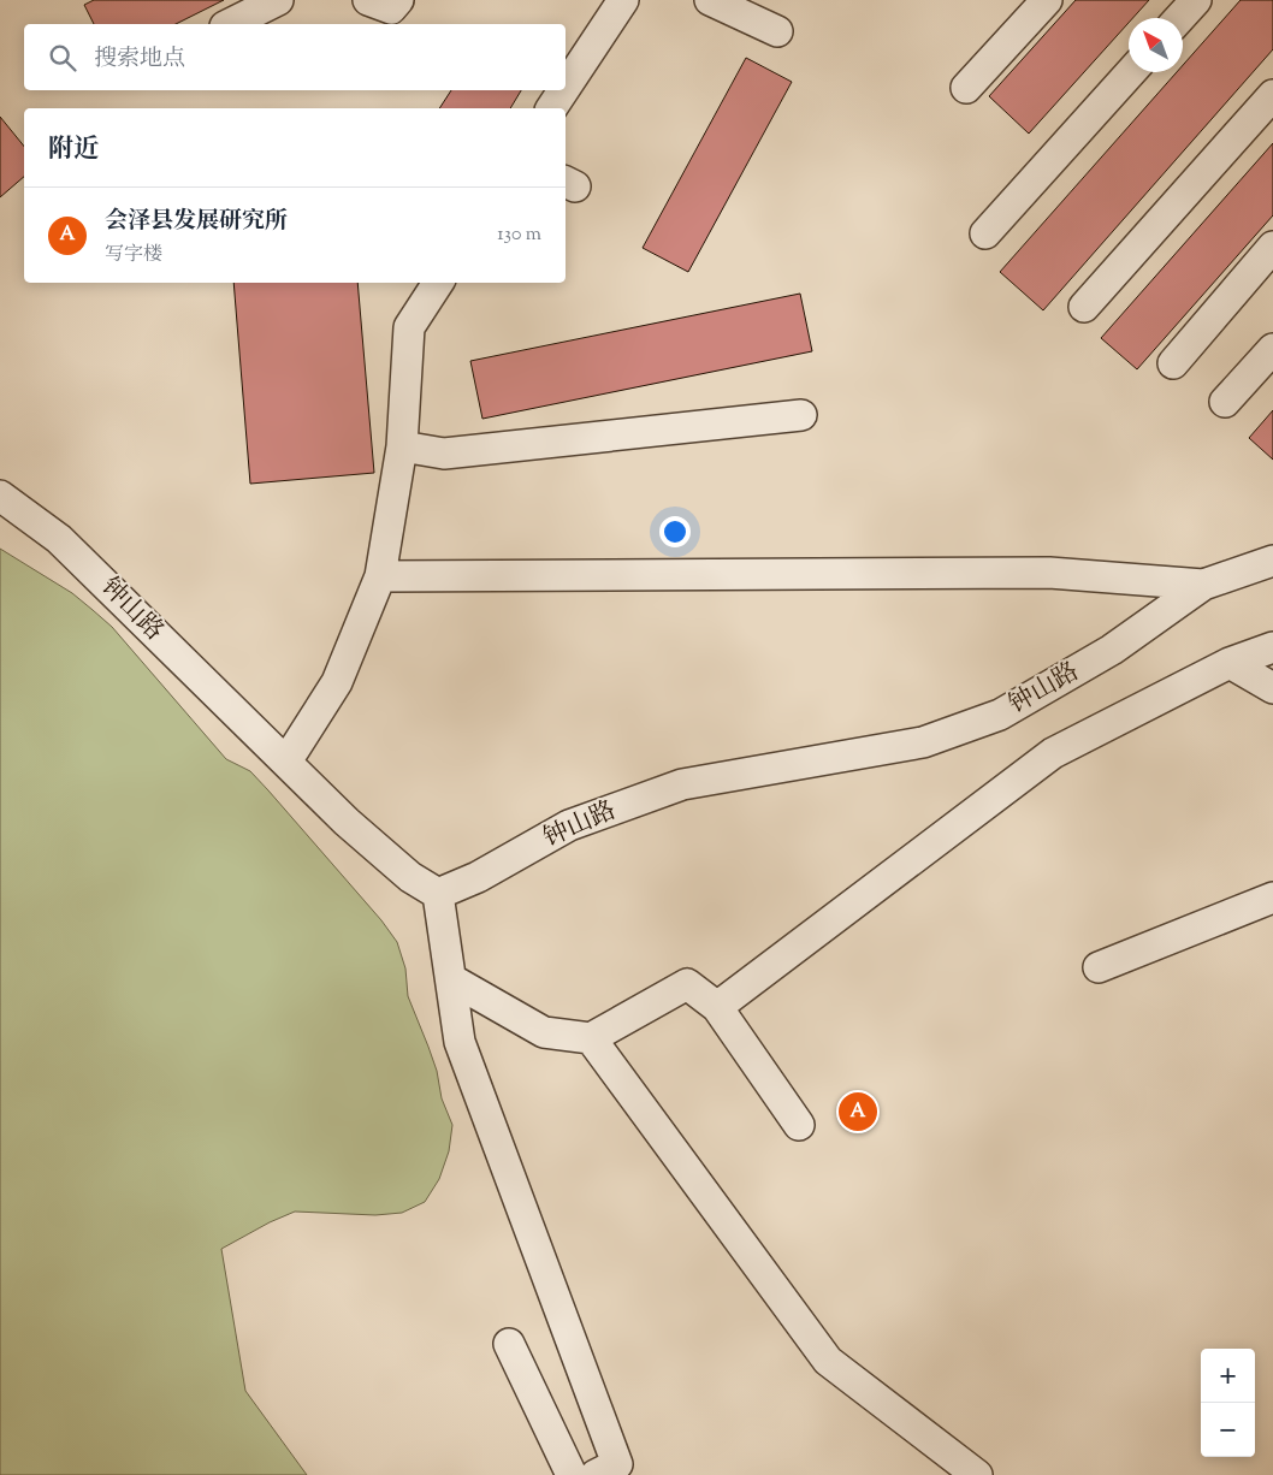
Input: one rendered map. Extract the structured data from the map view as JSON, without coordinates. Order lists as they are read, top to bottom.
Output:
{
  "streets": {
    "street": ["钟山路"]
  },
  "north": "top left",
  "page": {
    "search": "搜索地点",
    "heading": "附近",
    "list": [
      {
        "mark": "A",
        "name": "会泽县发展研究所",
        "note": "写字楼",
        "value": "130 m"
      }
    ],
    "pins": "A",
    "map_buttons": ["+", "−"]
  }
}
